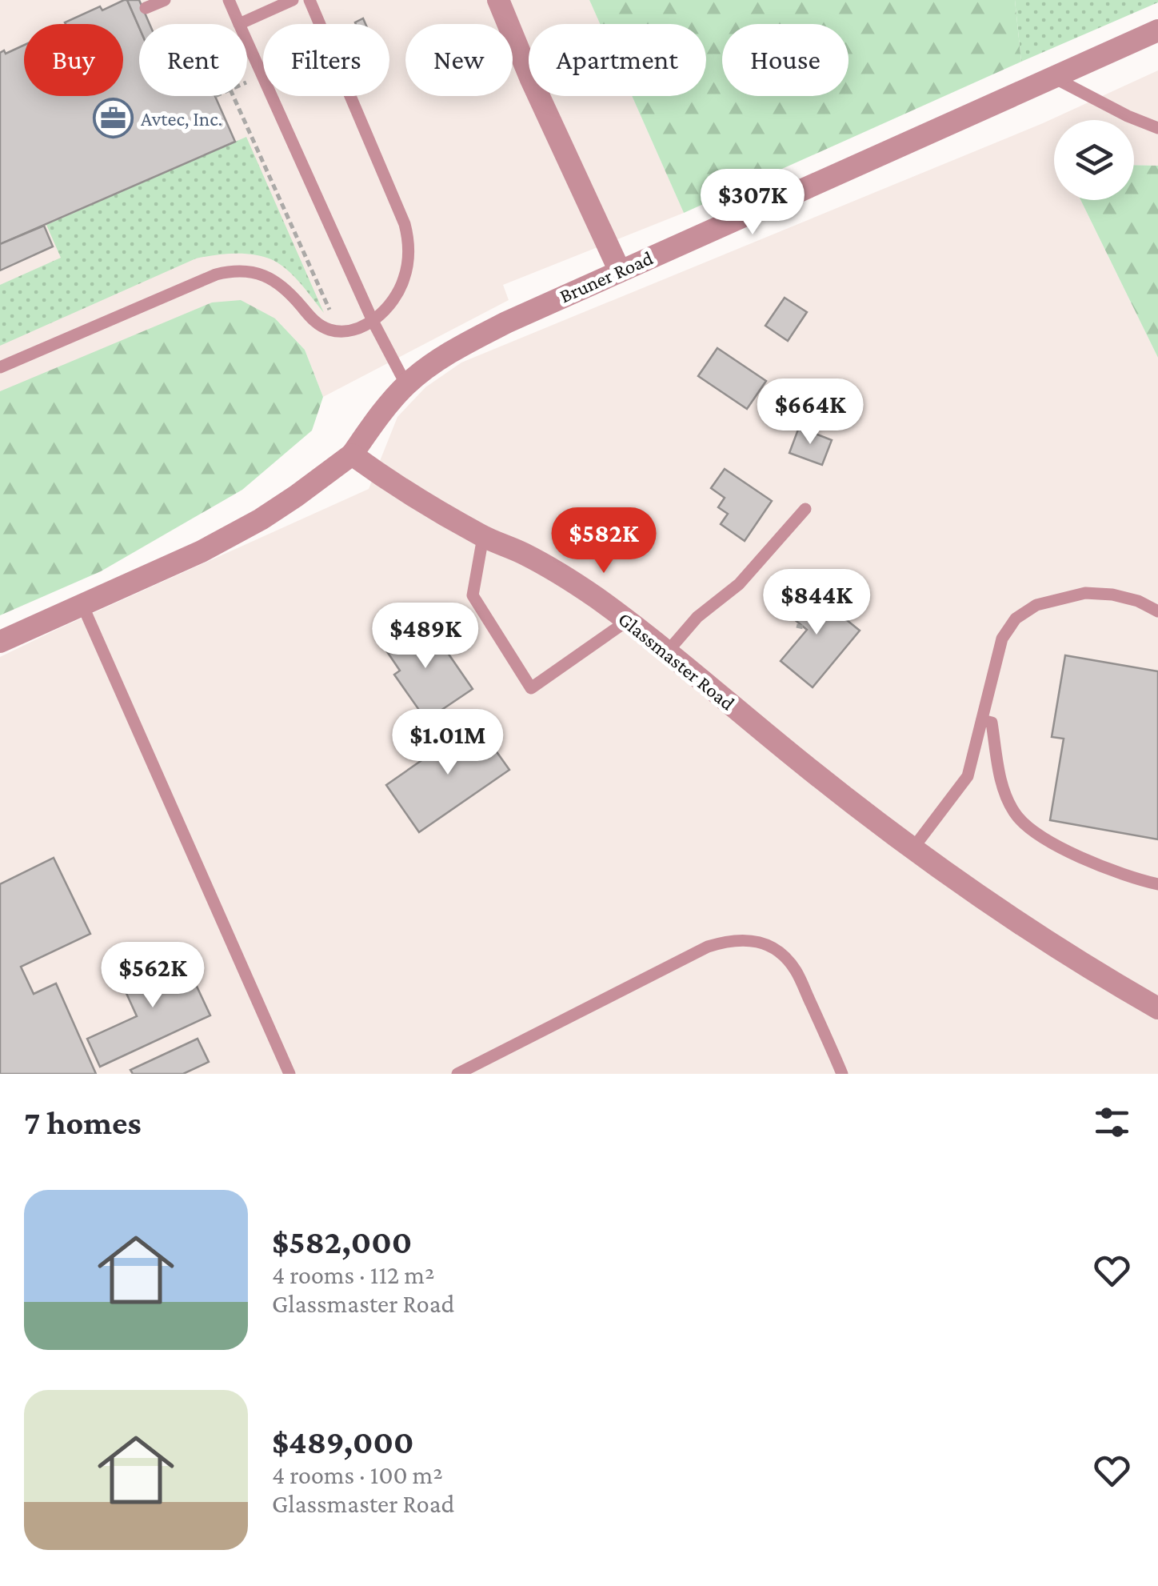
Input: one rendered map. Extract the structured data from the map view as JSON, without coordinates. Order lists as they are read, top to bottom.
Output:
{
  "streets": {
    "street": ["Bruner Road", "Glassmaster Road"]
  },
  "crossings": [
    ["Bruner Road", "Glassmaster Road"]
  ],
  "places": {
    "office": ["Avtec, Inc."]
  },
  "page": {
    "chip": [
      "Buy",
      "Rent",
      "Filters",
      "New",
      "Apartment",
      "House"
    ],
    "price": [
      "$307K",
      "$664K",
      "$582K",
      "$844K",
      "$489K",
      "$1.01M",
      "$562K"
    ],
    "heading": "7 homes",
    "list": [
      {
        "name": "$582,000",
        "note": "4 rooms · 112 m² · Glassmaster Road"
      },
      {
        "name": "$489,000",
        "note": "4 rooms · 100 m² · Glassmaster Road"
      }
    ]
  }
}
